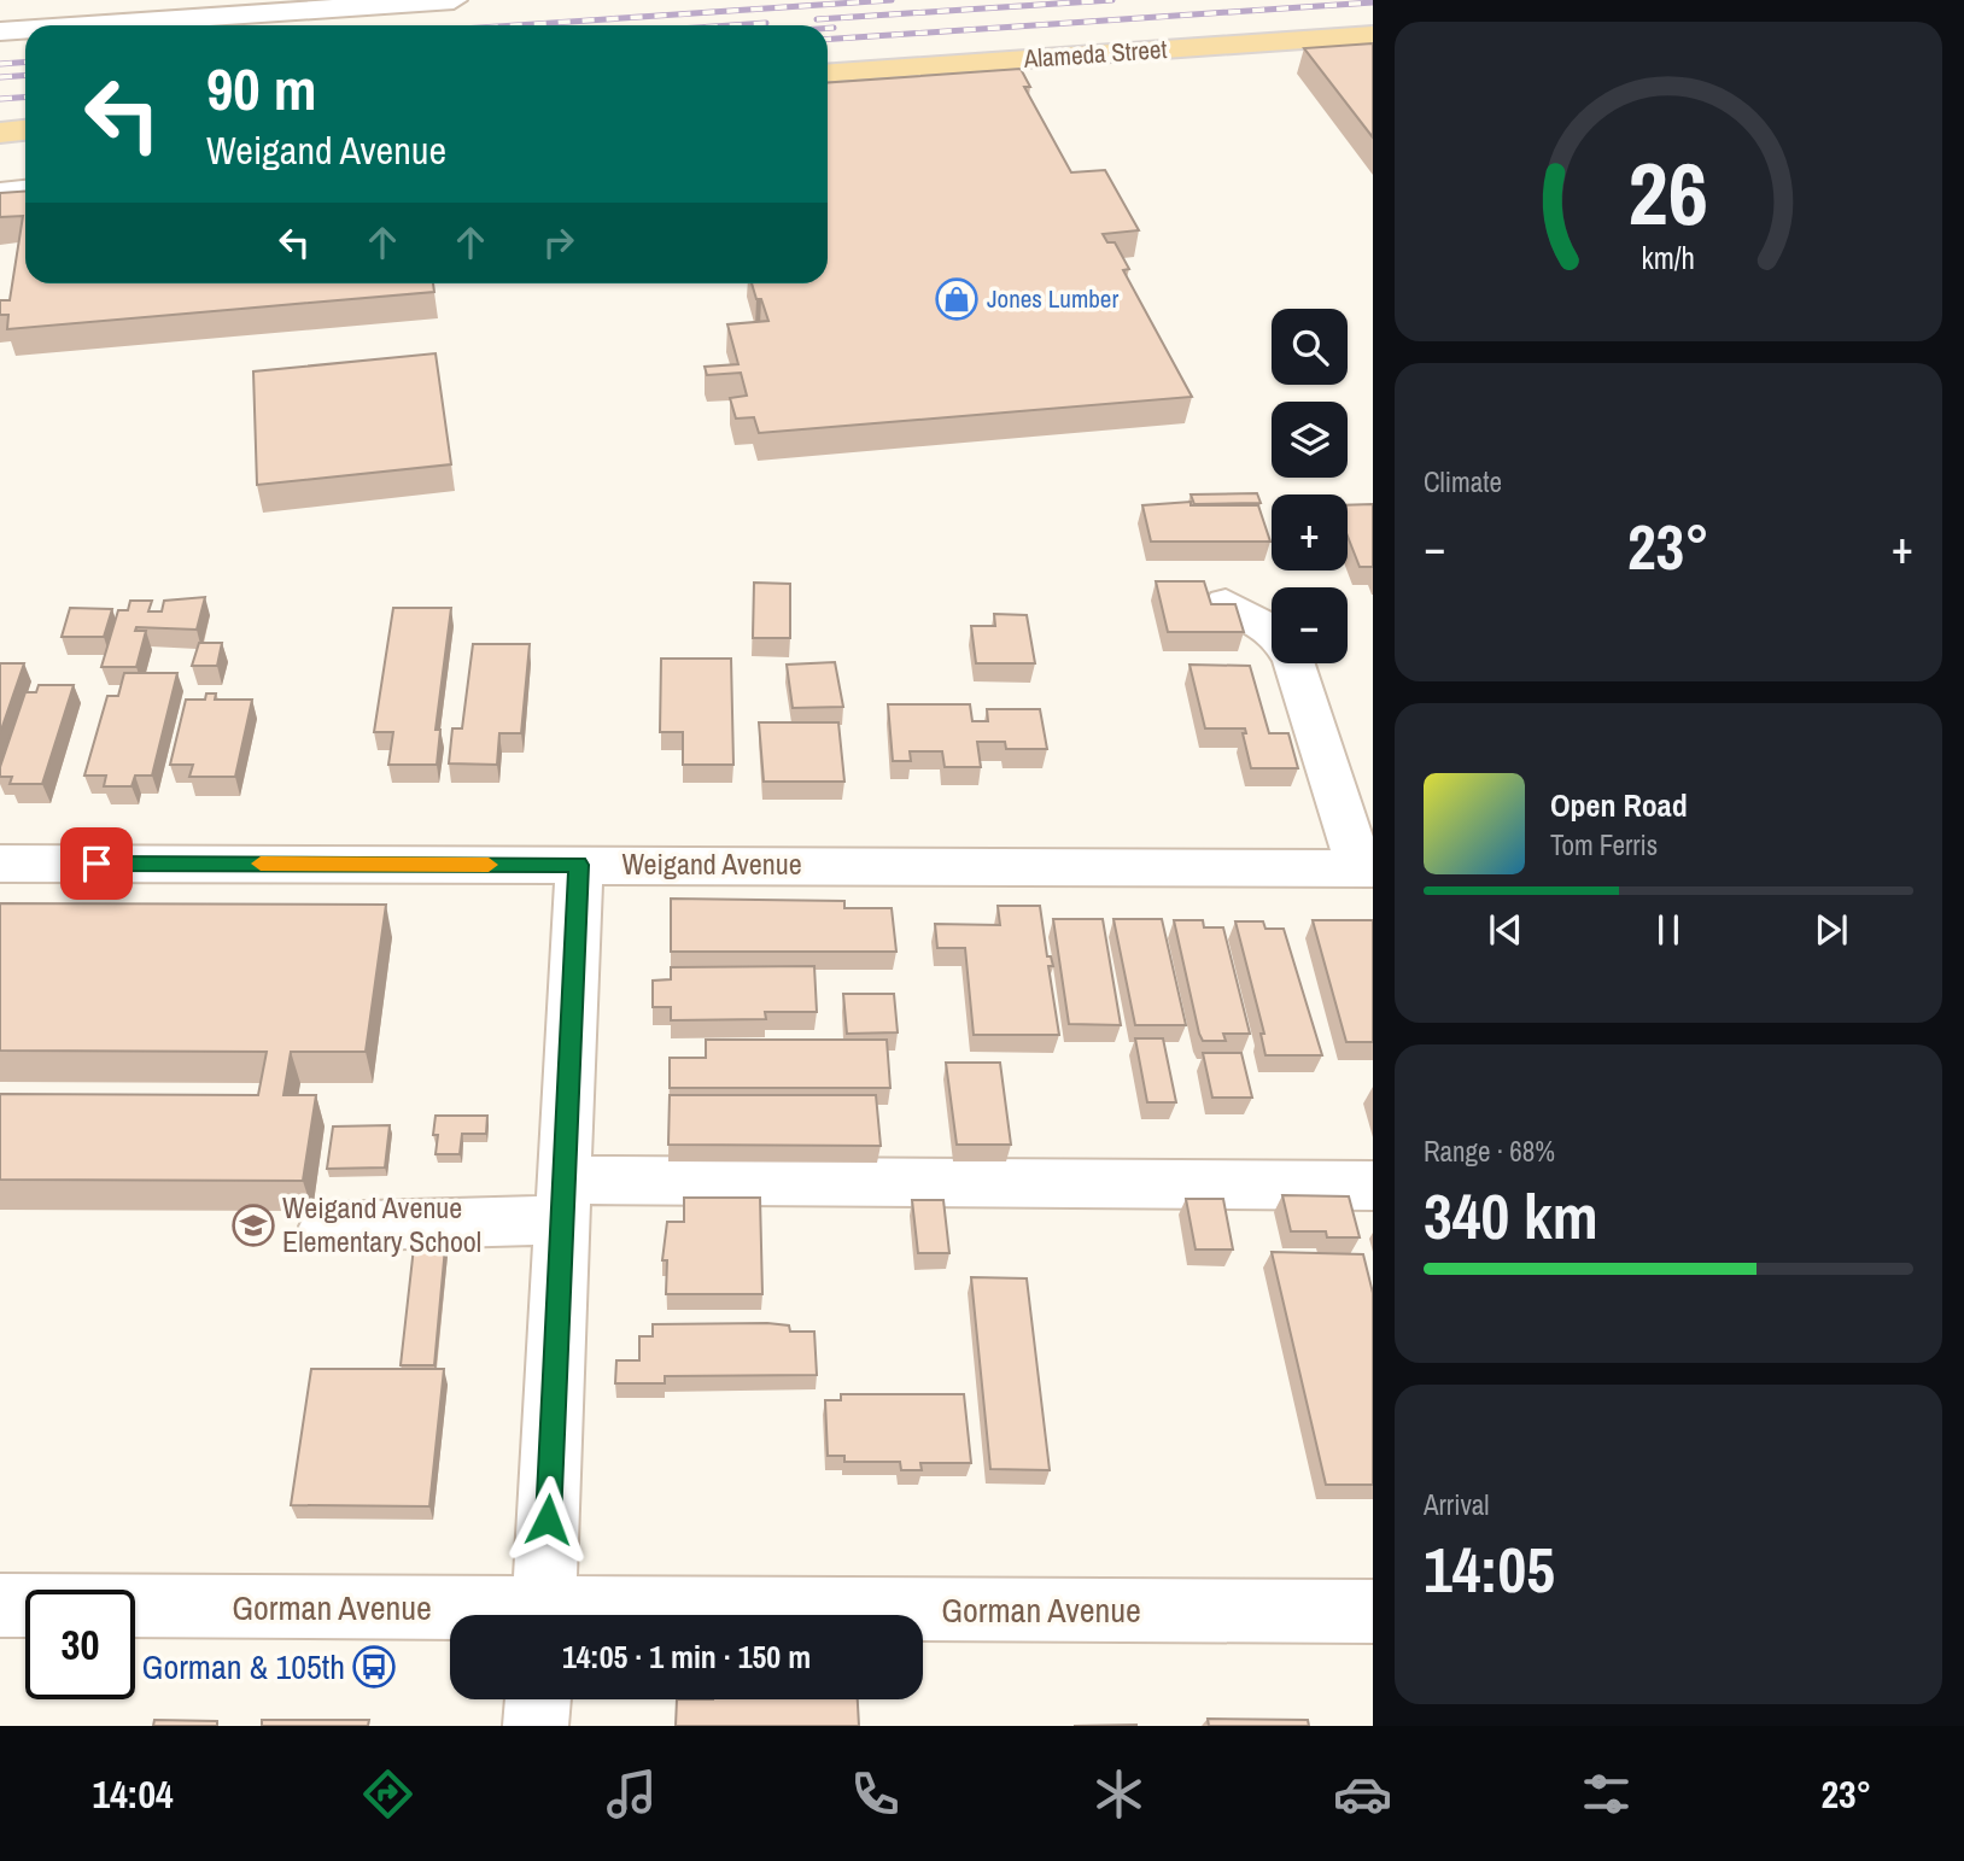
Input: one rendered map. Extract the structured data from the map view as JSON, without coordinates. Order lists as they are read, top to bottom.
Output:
{
  "streets": {
    "main road": ["Alameda Street"],
    "street": ["Weigand Avenue", "Gorman Avenue"]
  },
  "places": {
    "shop": ["Jones Lumber"],
    "school or university": ["Weigand Avenue Elementary School"],
    "bus stop": ["Gorman & 105th"]
  },
  "page": {
    "turn": ["90 m", "Weigand Avenue"],
    "map_buttons": ["+", "−"],
    "tile": [
      "Climate",
      ["Range · 68%", "340 km"],
      ["Arrival", "14:05"]
    ],
    "heat": ["−", "23°", "+"],
    "song": ["Open Road", "Tom Ferris"],
    "limit": "30",
    "trip": "14:05 · 1 min · 150 m",
    "tabs": ["14:04", "23°"],
    "gauge": ["26", "km/h"]
  }
}
